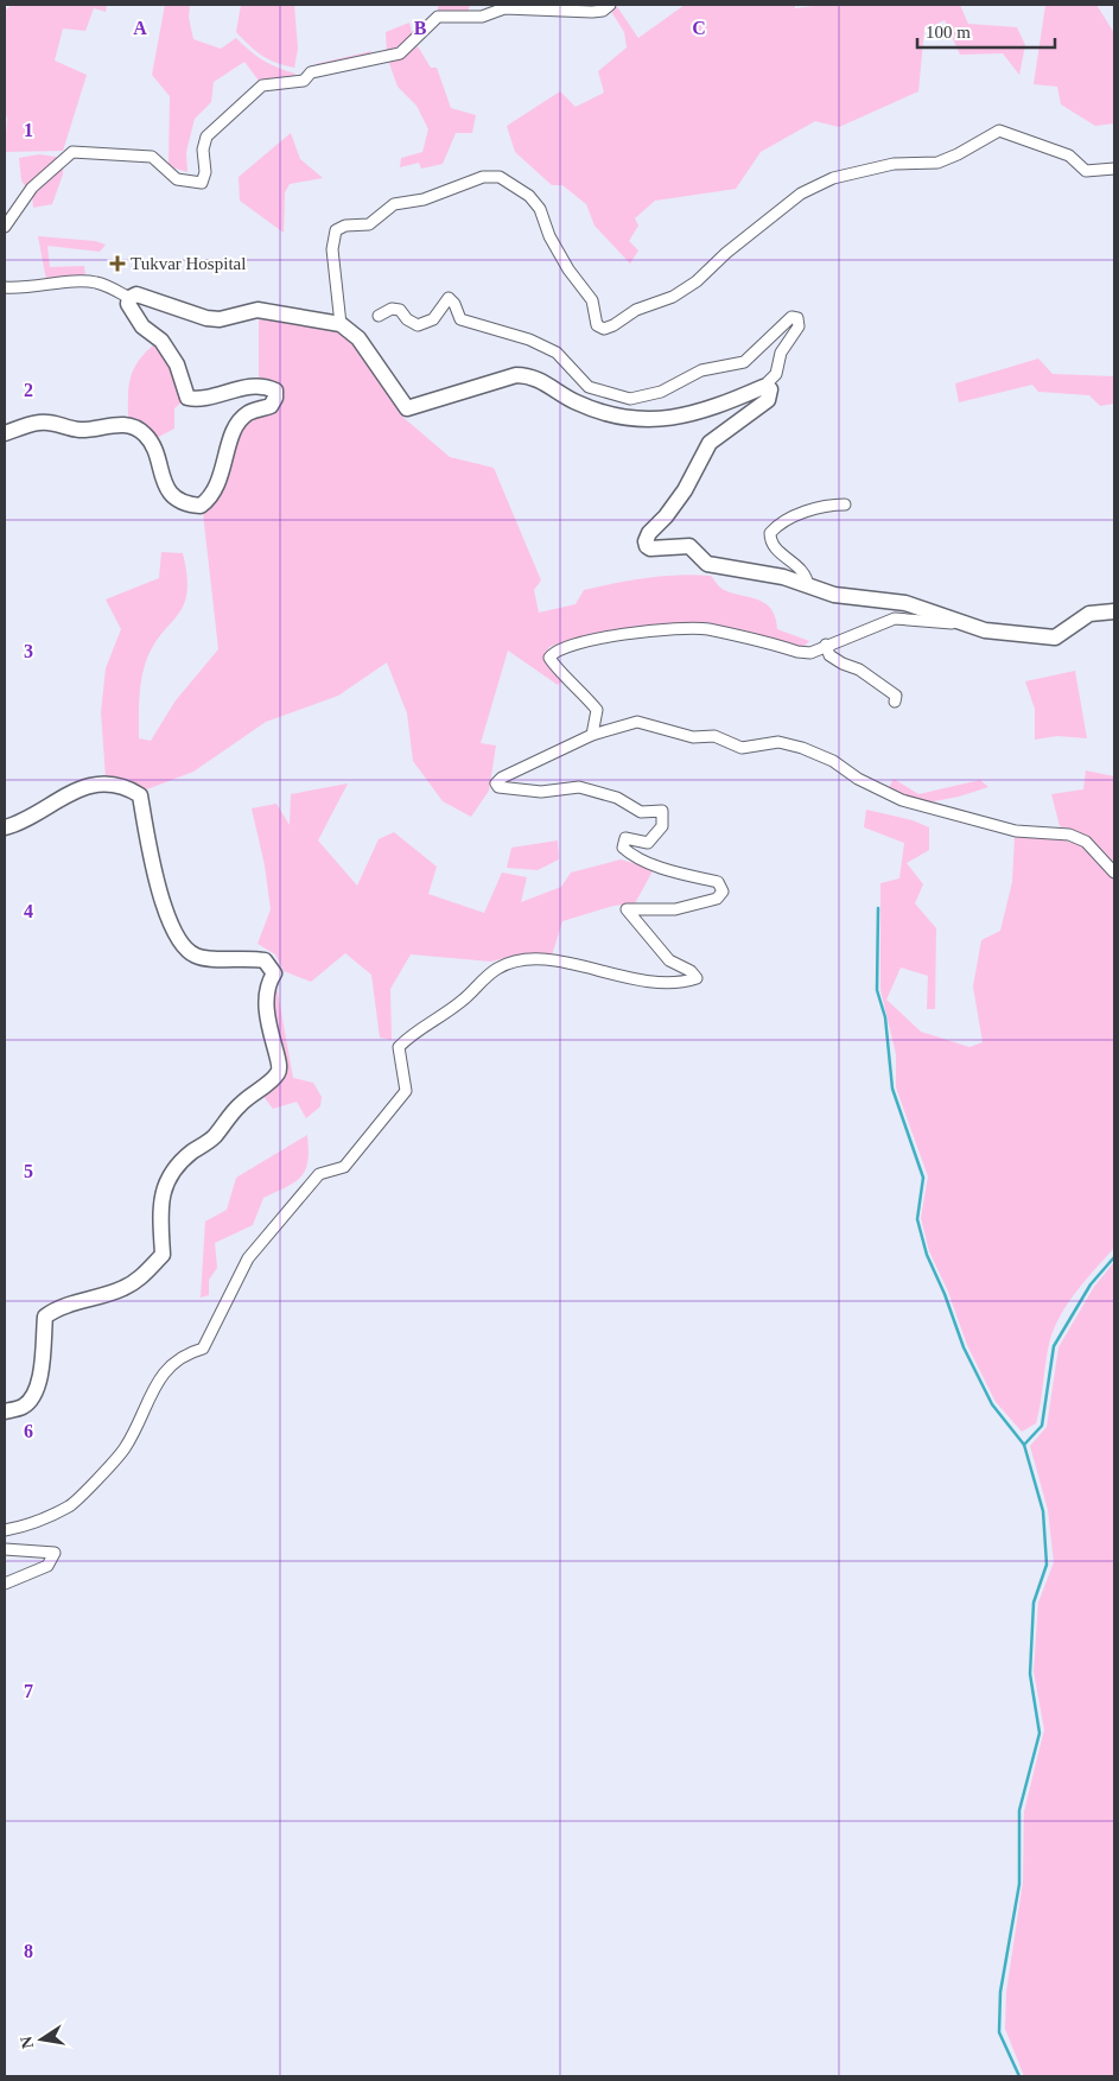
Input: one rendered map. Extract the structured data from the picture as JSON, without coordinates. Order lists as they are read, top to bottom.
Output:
{
  "places": {
    "health": ["Tukvar Hospital"]
  },
  "scale_bar": "100 m",
  "north": "left",
  "grid": {
    "columns": ["A", "B", "C"],
    "rows": [
      "1",
      "2",
      "3",
      "4",
      "5",
      "6",
      "7",
      "8"
    ]
  }
}
